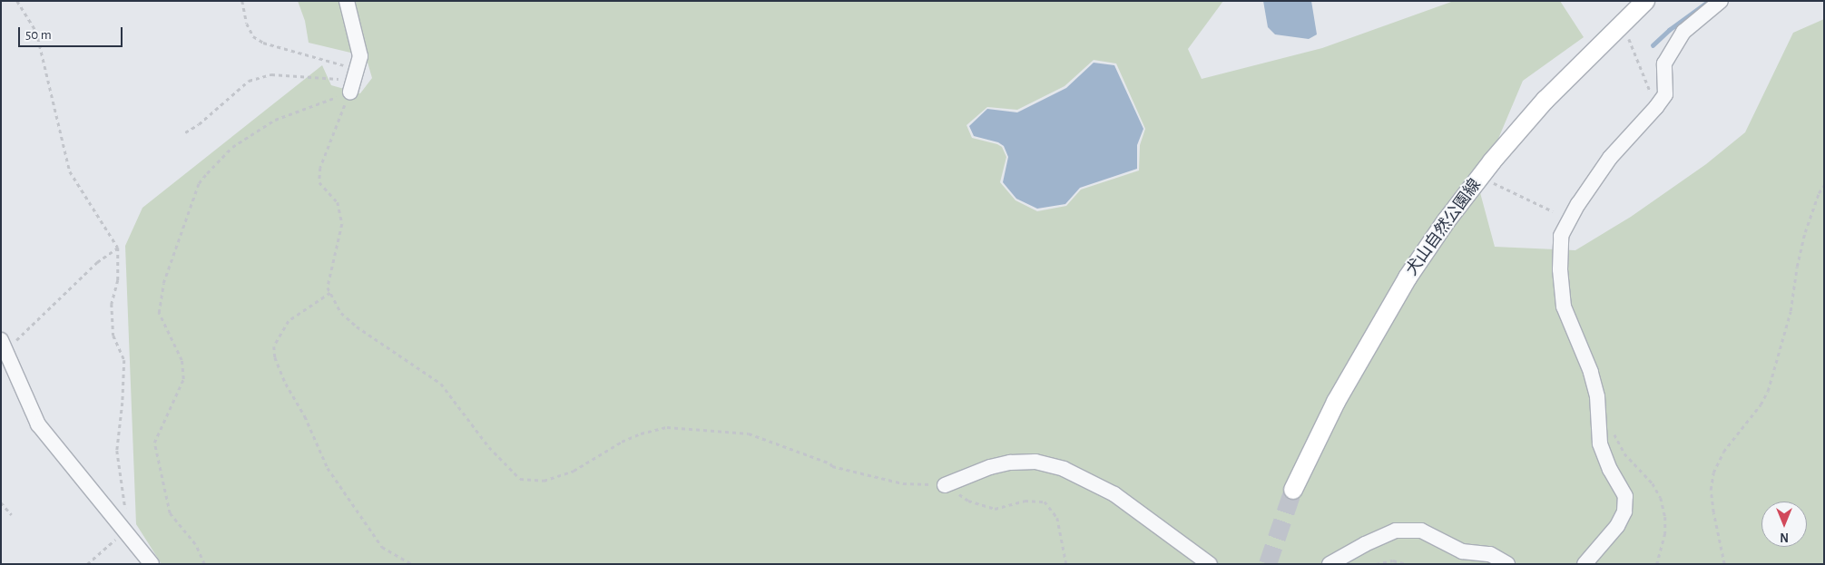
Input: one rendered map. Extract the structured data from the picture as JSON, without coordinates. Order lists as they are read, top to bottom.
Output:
{
  "streets": {
    "main road": ["犬山自然公園線"]
  },
  "scale_bar": "50 m",
  "north": "bottom"
}
